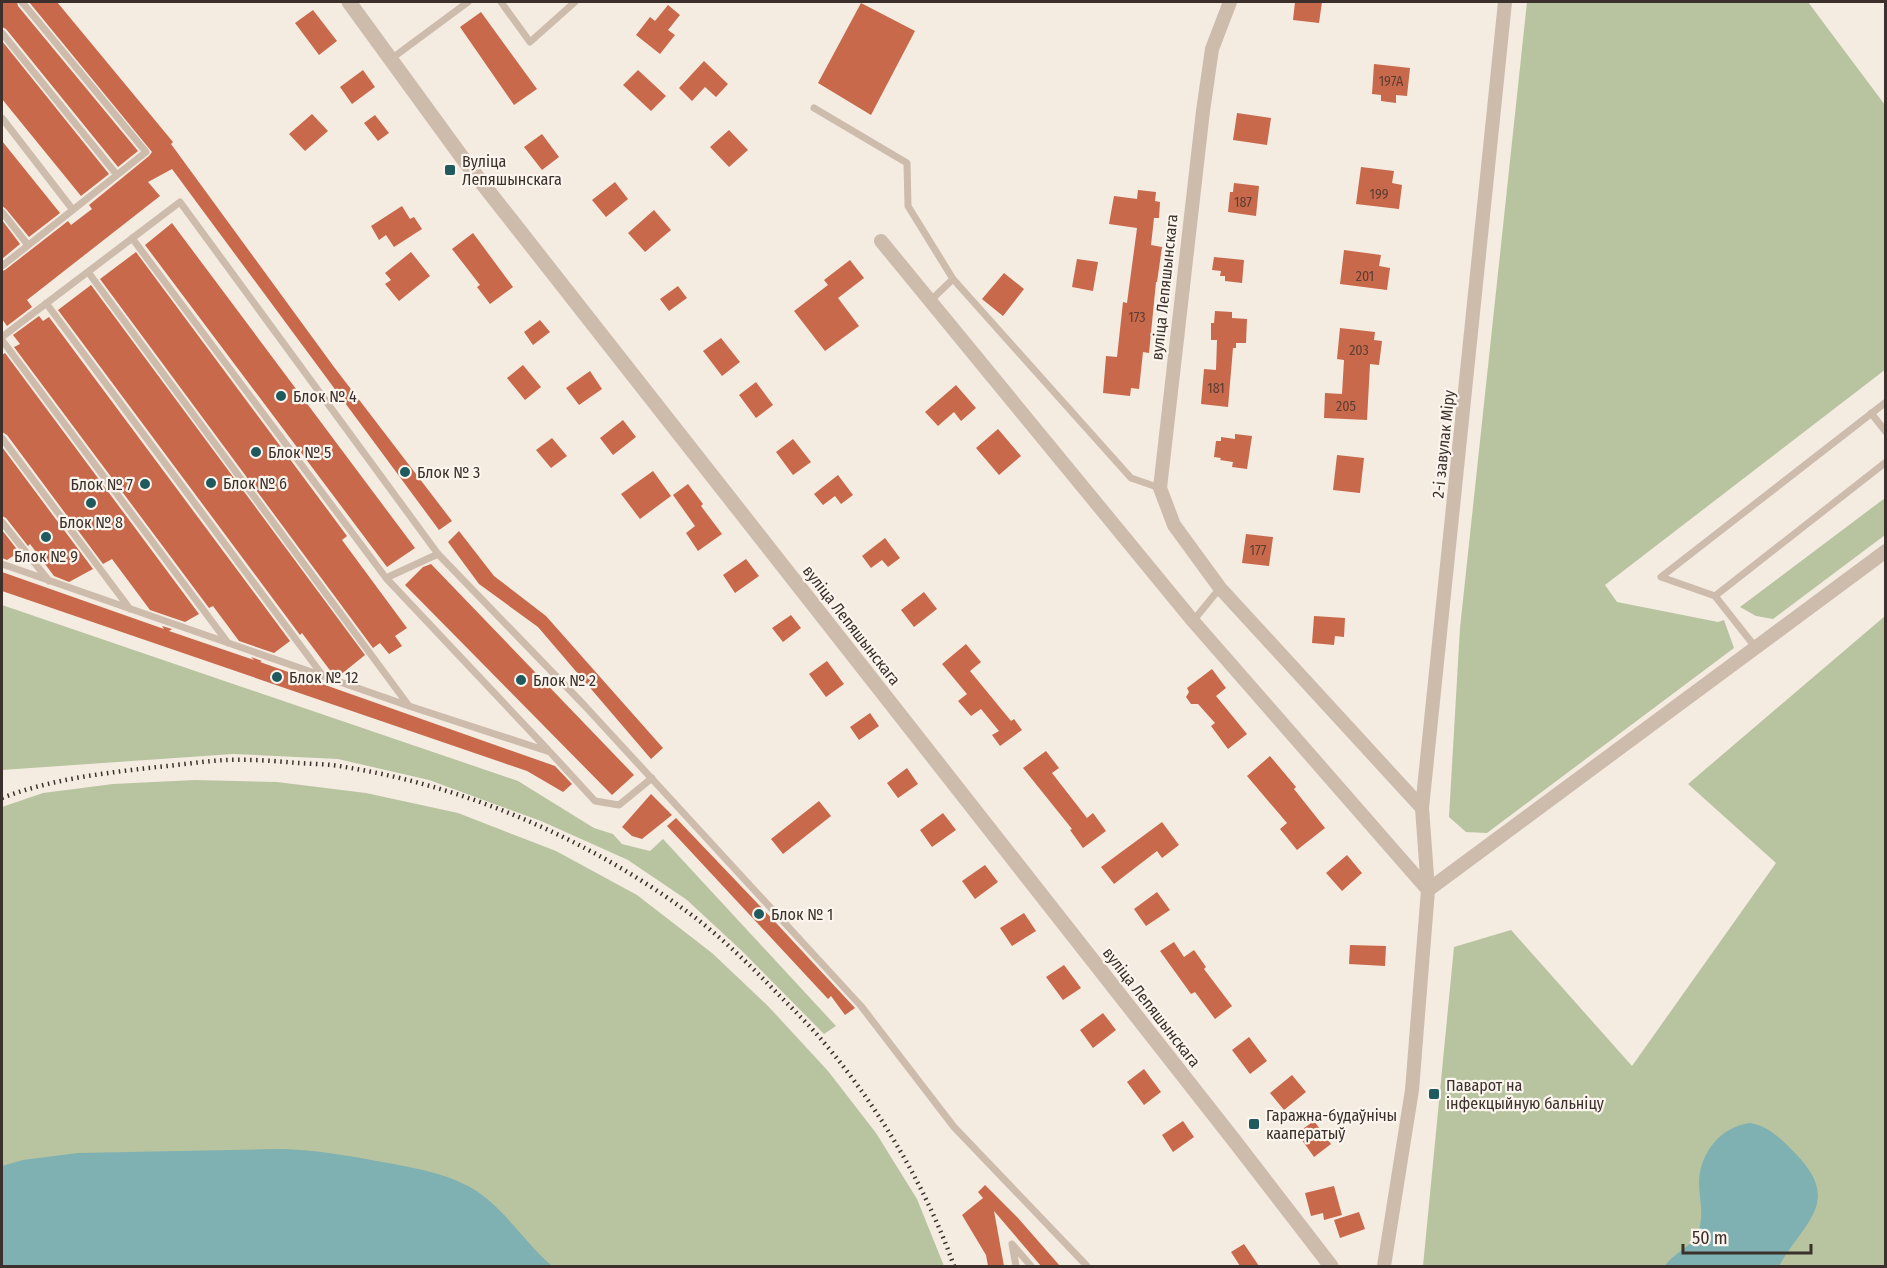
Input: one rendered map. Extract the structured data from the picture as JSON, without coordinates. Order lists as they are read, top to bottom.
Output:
{
  "streets": {
    "street": ["вуліца Лепяшынскага", "2-і завулак Міру"]
  },
  "crossings": [
    ["вуліца Лепяшынскага", "2-і завулак Міру"]
  ],
  "places": {
    "transit": ["Вуліца Лепяшынскага", "Паварот на інфекцыйную бальніцу", "Гаражна-будаўнічы кааператыў"],
    "other": [
      "Блок № 4",
      "Блок № 5",
      "Блок № 3",
      "Блок № 6",
      "Блок № 7",
      "Блок № 8",
      "Блок № 9",
      "Блок № 12",
      "Блок № 2",
      "Блок № 1"
    ]
  },
  "house_numbers": [
    "197А",
    "199",
    "187",
    "201",
    "173",
    "203",
    "181",
    "205",
    "177"
  ],
  "scale_bar": "50 m"
}
